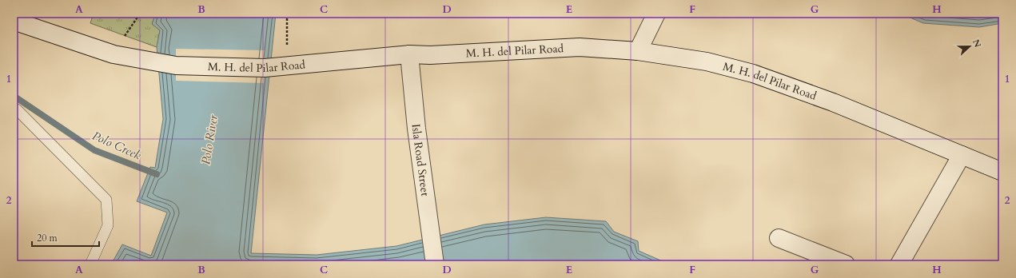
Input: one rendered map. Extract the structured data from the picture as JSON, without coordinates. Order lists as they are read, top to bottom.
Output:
{
  "streets": {
    "main road": ["M. H. del Pilar Road", "Isla Road Street"]
  },
  "crossings": [
    ["M. H. del Pilar Road", "Isla Road Street"]
  ],
  "water": ["Polo River", "Polo Creek"],
  "scale_bar": "20 m",
  "north": "right",
  "grid": {
    "columns": [
      "A",
      "B",
      "C",
      "D",
      "E",
      "F",
      "G",
      "H"
    ],
    "rows": ["1", "2"]
  }
}
